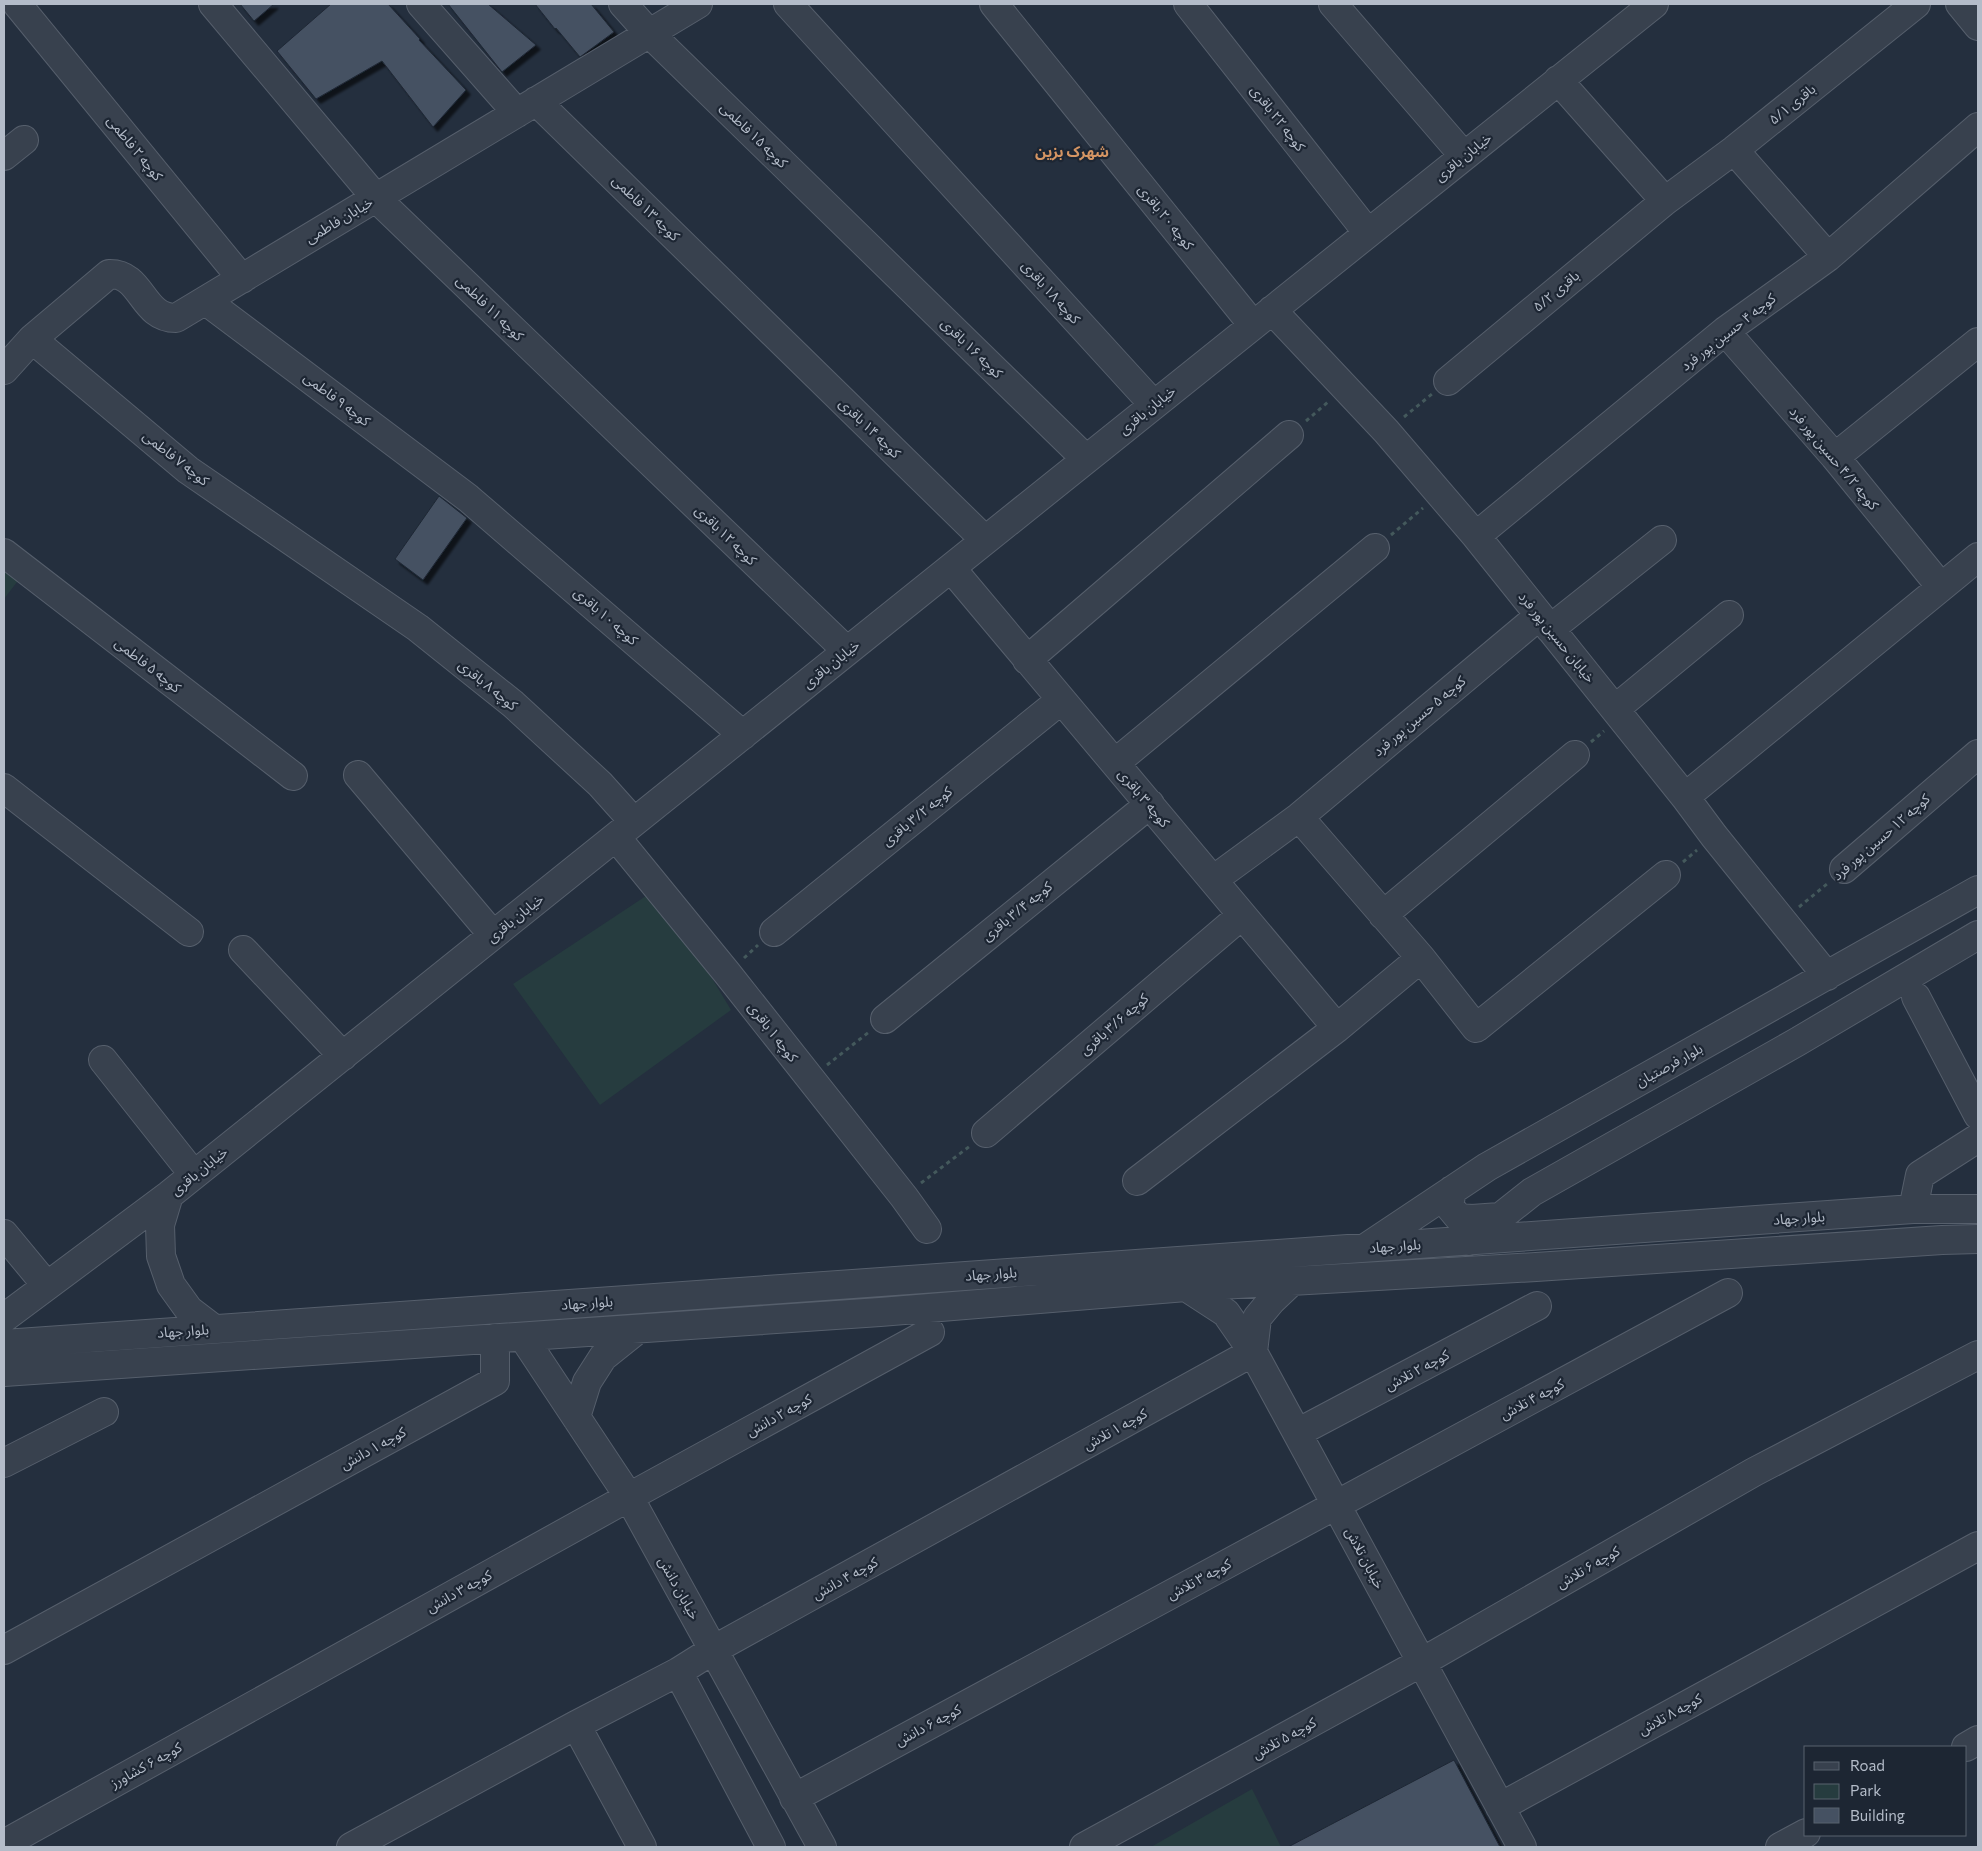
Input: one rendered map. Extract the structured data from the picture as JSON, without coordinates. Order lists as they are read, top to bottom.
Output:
{
  "streets": {
    "street": [
      "باقری ۵/۱",
      "کوچه ۲۲ باقری",
      "کوچه ۱۵ فاطمی",
      "کوچه ۲ فاطمی",
      "خیابان باقری",
      "کوچه ۱۳ فاطمی",
      "کوچه ۲۰ باقری",
      "خیابان فاطمی",
      "باقری ۵/۲",
      "کوچه ۱۸ باقری",
      "کوچه ۱۱ فاطمی",
      "کوچه ۴ حسین پور فرد",
      "کوچه ۱۶ باقری",
      "کوچه ۹ فاطمی",
      "کوچه ۱۴ باقری",
      "کوچه ۷ فاطمی",
      "کوچه ۴/۲ حسین پور فرد",
      "کوچه ۱۲ باقری",
      "کوچه ۱۰ باقری",
      "خیابان حسین پور فرد",
      "کوچه ۵ فاطمی",
      "کوچه ۸ باقری",
      "کوچه ۵ حسین پور فرد",
      "کوچه ۳ باقری",
      "کوچه ۳/۲ باقری",
      "کوچه ۱۲ حسین پور فرد",
      "کوچه ۳/۴ باقری",
      "کوچه ۳/۶ باقری",
      "کوچه ۱ باقری",
      "بلوار فرصتیان",
      "بلوار جهاد",
      "کوچه ۲ تلاش",
      "کوچه ۴ تلاش",
      "کوچه ۲ دانش",
      "کوچه ۱ تلاش",
      "کوچه ۱ دانش",
      "خیابان تلاش",
      "کوچه ۶ تلاش",
      "کوچه ۴ دانش",
      "کوچه ۳ تلاش",
      "خیابان دانش",
      "کوچه ۳ دانش",
      "کوچه ۸ تلاش",
      "کوچه ۶ دانش",
      "کوچه ۵ تلاش",
      "کوچه ۶ کشاورز"
    ]
  },
  "crossings": [
    ["باقری ۵/۱", "باقری ۵/۲"],
    ["کوچه ۲۲ باقری", "خیابان باقری"],
    ["کوچه ۱۵ فاطمی", "خیابان فاطمی"],
    ["کوچه ۱۵ فاطمی", "کوچه ۱۶ باقری"],
    ["کوچه ۲ فاطمی", "خیابان فاطمی"],
    ["خیابان باقری", "کوچه ۲۰ باقری"],
    ["خیابان باقری", "کوچه ۱۸ باقری"],
    ["خیابان باقری", "کوچه ۱۶ باقری"],
    ["خیابان باقری", "کوچه ۱۴ باقری"],
    ["خیابان باقری", "کوچه ۱۲ باقری"],
    ["خیابان باقری", "کوچه ۱۰ باقری"],
    ["خیابان باقری", "خیابان حسین پور فرد"],
    ["خیابان باقری", "کوچه ۸ باقری"],
    ["خیابان باقری", "کوچه ۳ باقری"],
    ["خیابان باقری", "کوچه ۱ باقری"],
    ["کوچه ۱۳ فاطمی", "خیابان فاطمی"],
    ["کوچه ۱۳ فاطمی", "کوچه ۱۴ باقری"],
    ["کوچه ۲۰ باقری", "خیابان حسین پور فرد"],
    ["خیابان فاطمی", "کوچه ۱۱ فاطمی"],
    ["خیابان فاطمی", "کوچه ۹ فاطمی"],
    ["خیابان فاطمی", "کوچه ۷ فاطمی"],
    ["کوچه ۱۱ فاطمی", "کوچه ۱۲ باقری"],
    ["کوچه ۴ حسین پور فرد", "کوچه ۴/۲ حسین پور فرد"],
    ["کوچه ۴ حسین پور فرد", "خیابان حسین پور فرد"],
    ["کوچه ۹ فاطمی", "کوچه ۱۰ باقری"],
    ["کوچه ۷ فاطمی", "کوچه ۸ باقری"],
    ["خیابان حسین پور فرد", "کوچه ۵ حسین پور فرد"],
    ["خیابان حسین پور فرد", "کوچه ۱۲ حسین پور فرد"],
    ["خیابان حسین پور فرد", "بلوار فرصتیان"],
    ["کوچه ۸ باقری", "کوچه ۱ باقری"],
    ["کوچه ۵ حسین پور فرد", "کوچه ۳ باقری"],
    ["کوچه ۳ باقری", "کوچه ۳/۲ باقری"],
    ["کوچه ۳ باقری", "کوچه ۳/۴ باقری"],
    ["کوچه ۳ باقری", "کوچه ۳/۶ باقری"],
    ["بلوار فرصتیان", "بلوار جهاد"],
    ["بلوار جهاد", "کوچه ۱ دانش"],
    ["بلوار جهاد", "خیابان تلاش"],
    ["بلوار جهاد", "خیابان دانش"],
    ["کوچه ۲ تلاش", "خیابان تلاش"],
    ["کوچه ۴ تلاش", "خیابان تلاش"],
    ["کوچه ۴ تلاش", "کوچه ۳ تلاش"],
    ["کوچه ۲ دانش", "خیابان دانش"],
    ["کوچه ۲ دانش", "کوچه ۳ دانش"],
    ["کوچه ۱ تلاش", "خیابان تلاش"],
    ["کوچه ۱ تلاش", "کوچه ۴ دانش"],
    ["خیابان تلاش", "کوچه ۶ تلاش"],
    ["خیابان تلاش", "کوچه ۳ تلاش"],
    ["خیابان تلاش", "کوچه ۸ تلاش"],
    ["خیابان تلاش", "کوچه ۵ تلاش"],
    ["کوچه ۶ تلاش", "کوچه ۵ تلاش"],
    ["کوچه ۴ دانش", "خیابان دانش"],
    ["کوچه ۳ تلاش", "کوچه ۶ دانش"],
    ["خیابان دانش", "کوچه ۳ دانش"],
    ["خیابان دانش", "کوچه ۶ دانش"],
    ["کوچه ۳ دانش", "کوچه ۶ کشاورز"]
  ],
  "districts": ["شهرک بزین"],
  "legend": ["Road", "Park", "Building"]
}
